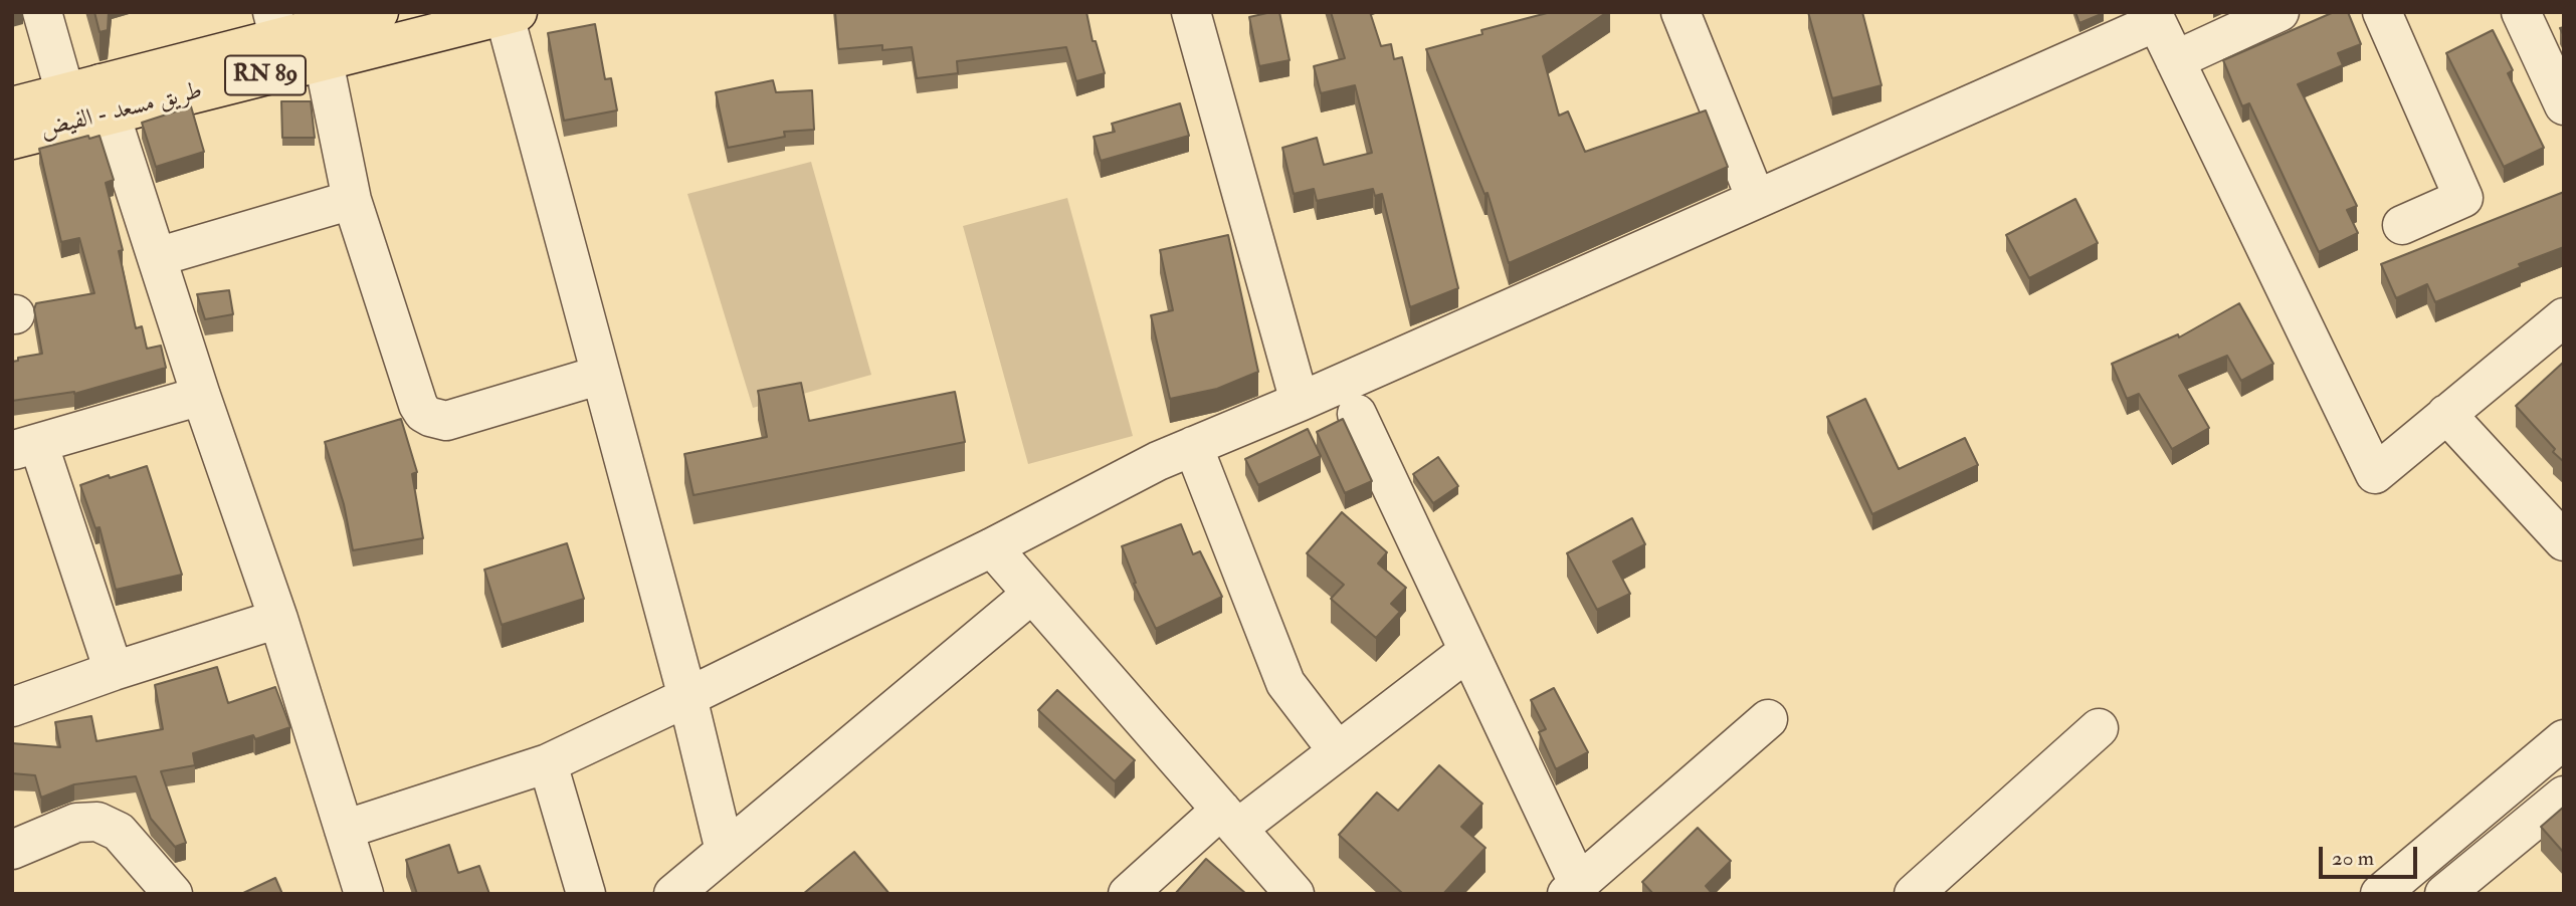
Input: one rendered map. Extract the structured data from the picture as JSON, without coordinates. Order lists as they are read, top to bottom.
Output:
{
  "streets": {
    "main road": ["RN 89", "طريق مسعد - الفيض"]
  },
  "scale_bar": "20 m"
}
